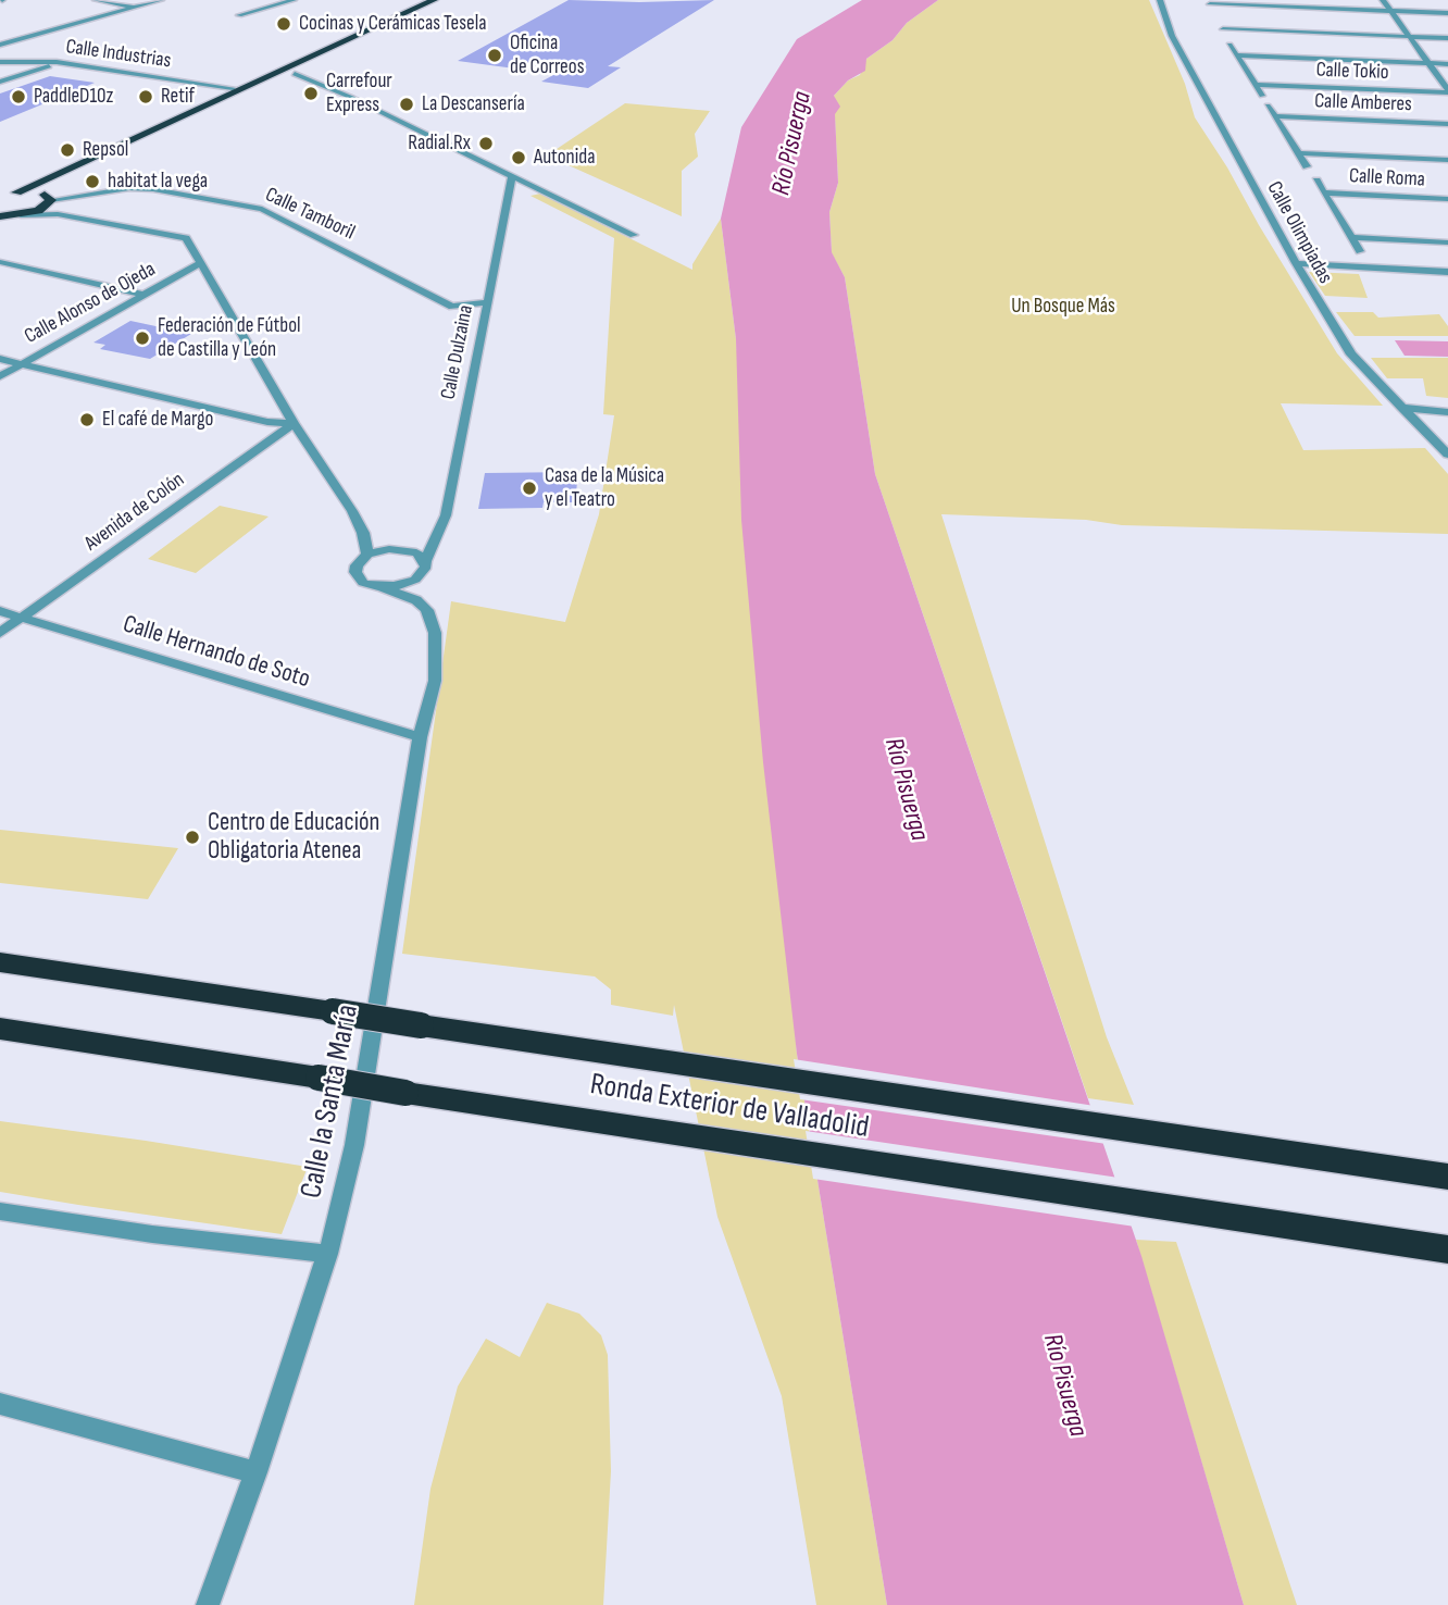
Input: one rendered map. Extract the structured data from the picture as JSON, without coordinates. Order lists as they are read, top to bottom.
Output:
{
  "streets": {
    "highway": ["Ronda Exterior de Valladolid"],
    "street": [
      "Calle Industrias",
      "Calle Tokio",
      "Calle Amberes",
      "Calle Roma",
      "Calle Tamboril",
      "Calle Olimpiadas",
      "Calle Alonso de Ojeda",
      "Calle Dulzaina",
      "Avenida de Colón",
      "Calle Hernando de Soto",
      "Calle la Santa María"
    ]
  },
  "crossings": [
    ["Calle Tamboril", "Calle Dulzaina"],
    ["Calle Dulzaina", "Calle la Santa María"],
    ["Avenida de Colón", "Calle Hernando de Soto"],
    ["Calle Hernando de Soto", "Calle la Santa María"]
  ],
  "water": ["Río Pisuerga"],
  "parks": ["Un Bosque Más"],
  "places": [
    "Cocinas y Cerámicas Tesela",
    "Oficina de Correos",
    "Carrefour Express",
    "PaddleD10z",
    "Retif",
    "La Descansería",
    "Radial.Rx",
    "Repsol",
    "Autonida",
    "habitat la vega",
    "Federación de Fútbol de Castilla y León",
    "El café de Margo",
    "Casa de la Música y el Teatro",
    "Centro de Educación Obligatoria Atenea"
  ]
}
